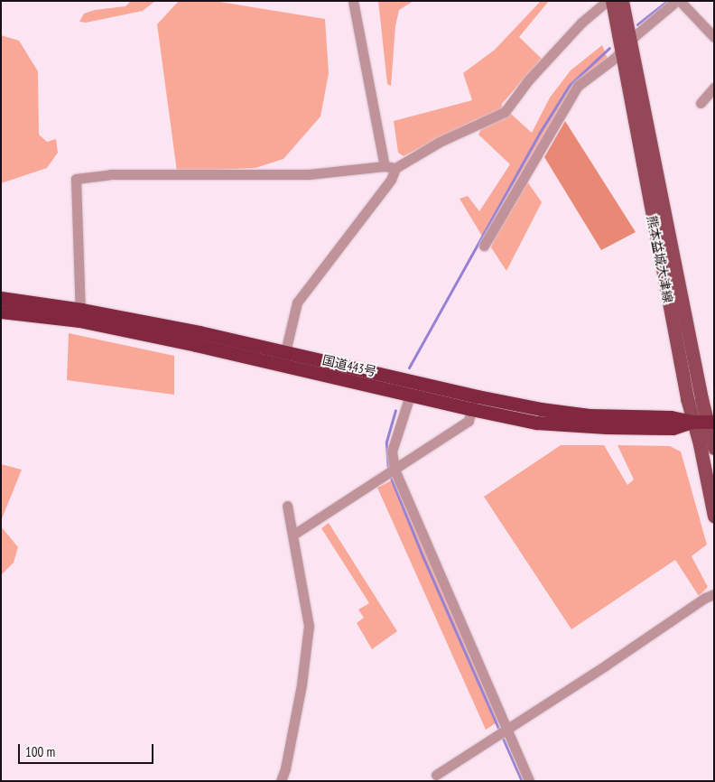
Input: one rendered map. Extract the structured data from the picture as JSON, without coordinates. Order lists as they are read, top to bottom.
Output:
{
  "streets": {
    "highway": ["国道443号"],
    "main road": ["熊本益城大津線"]
  },
  "crossings": [
    ["熊本益城大津線", "国道443号"]
  ],
  "scale_bar": "100 m"
}
